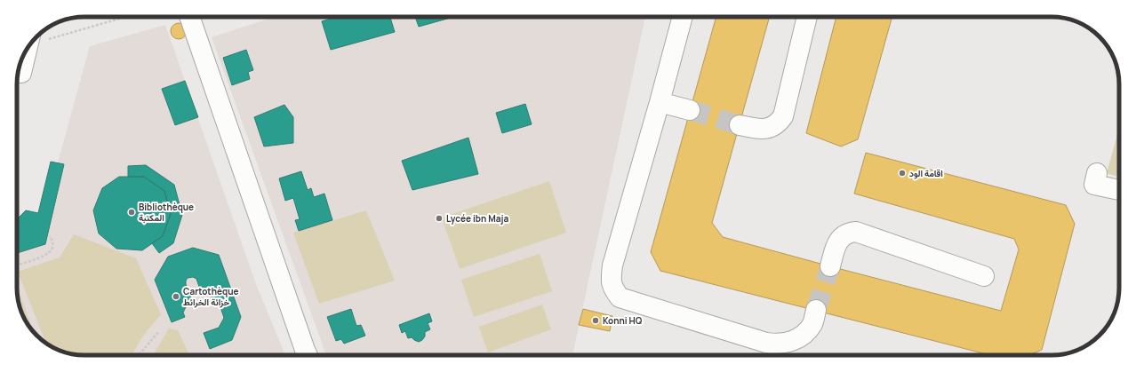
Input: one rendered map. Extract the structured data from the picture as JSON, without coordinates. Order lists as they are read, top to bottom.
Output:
{
  "places": [
    "اقامة الود",
    "Bibliothèque المكتبة",
    "Lycée ibn Maja",
    "Cartothèque خزائة الخرائط",
    "Konni HQ"
  ]
}
